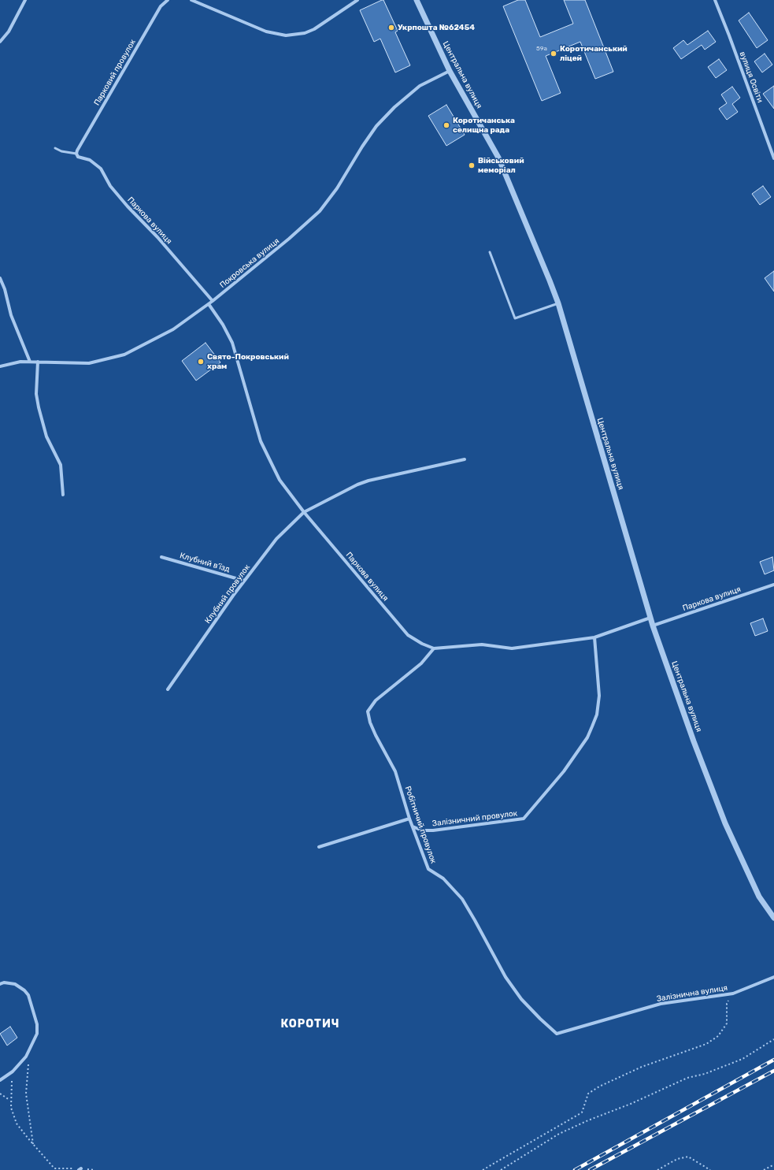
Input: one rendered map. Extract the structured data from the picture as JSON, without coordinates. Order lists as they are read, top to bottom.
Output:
{
  "streets": {
    "street": [
      "Парковий провулок",
      "Центральна вулиця",
      "вулиця Освіти",
      "Паркова вулиця",
      "Покровська вулиця",
      "Клубний в’їзд",
      "Клубний провулок",
      "Залізничний провулок",
      "Робітничий провулок",
      "Залізнична вулиця"
    ]
  },
  "crossings": [
    ["Парковий провулок", "Паркова вулиця"],
    ["Центральна вулиця", "Паркова вулиця"],
    ["Центральна вулиця", "Покровська вулиця"],
    ["Паркова вулиця", "Покровська вулиця"],
    ["Паркова вулиця", "Клубний провулок"],
    ["Паркова вулиця", "Залізничний провулок"],
    ["Паркова вулиця", "Робітничий провулок"],
    ["Клубний в’їзд", "Клубний провулок"],
    ["Залізничний провулок", "Робітничий провулок"],
    ["Робітничий провулок", "Залізнична вулиця"]
  ],
  "districts": ["КОРОТИЧ"],
  "places": [
    "Укрпошта №62454",
    "Коротичанський ліцей",
    "Коротичанська селищна рада",
    "Військовий меморіал",
    "Свято-Покровський храм"
  ],
  "house_numbers": ["59а"]
}
